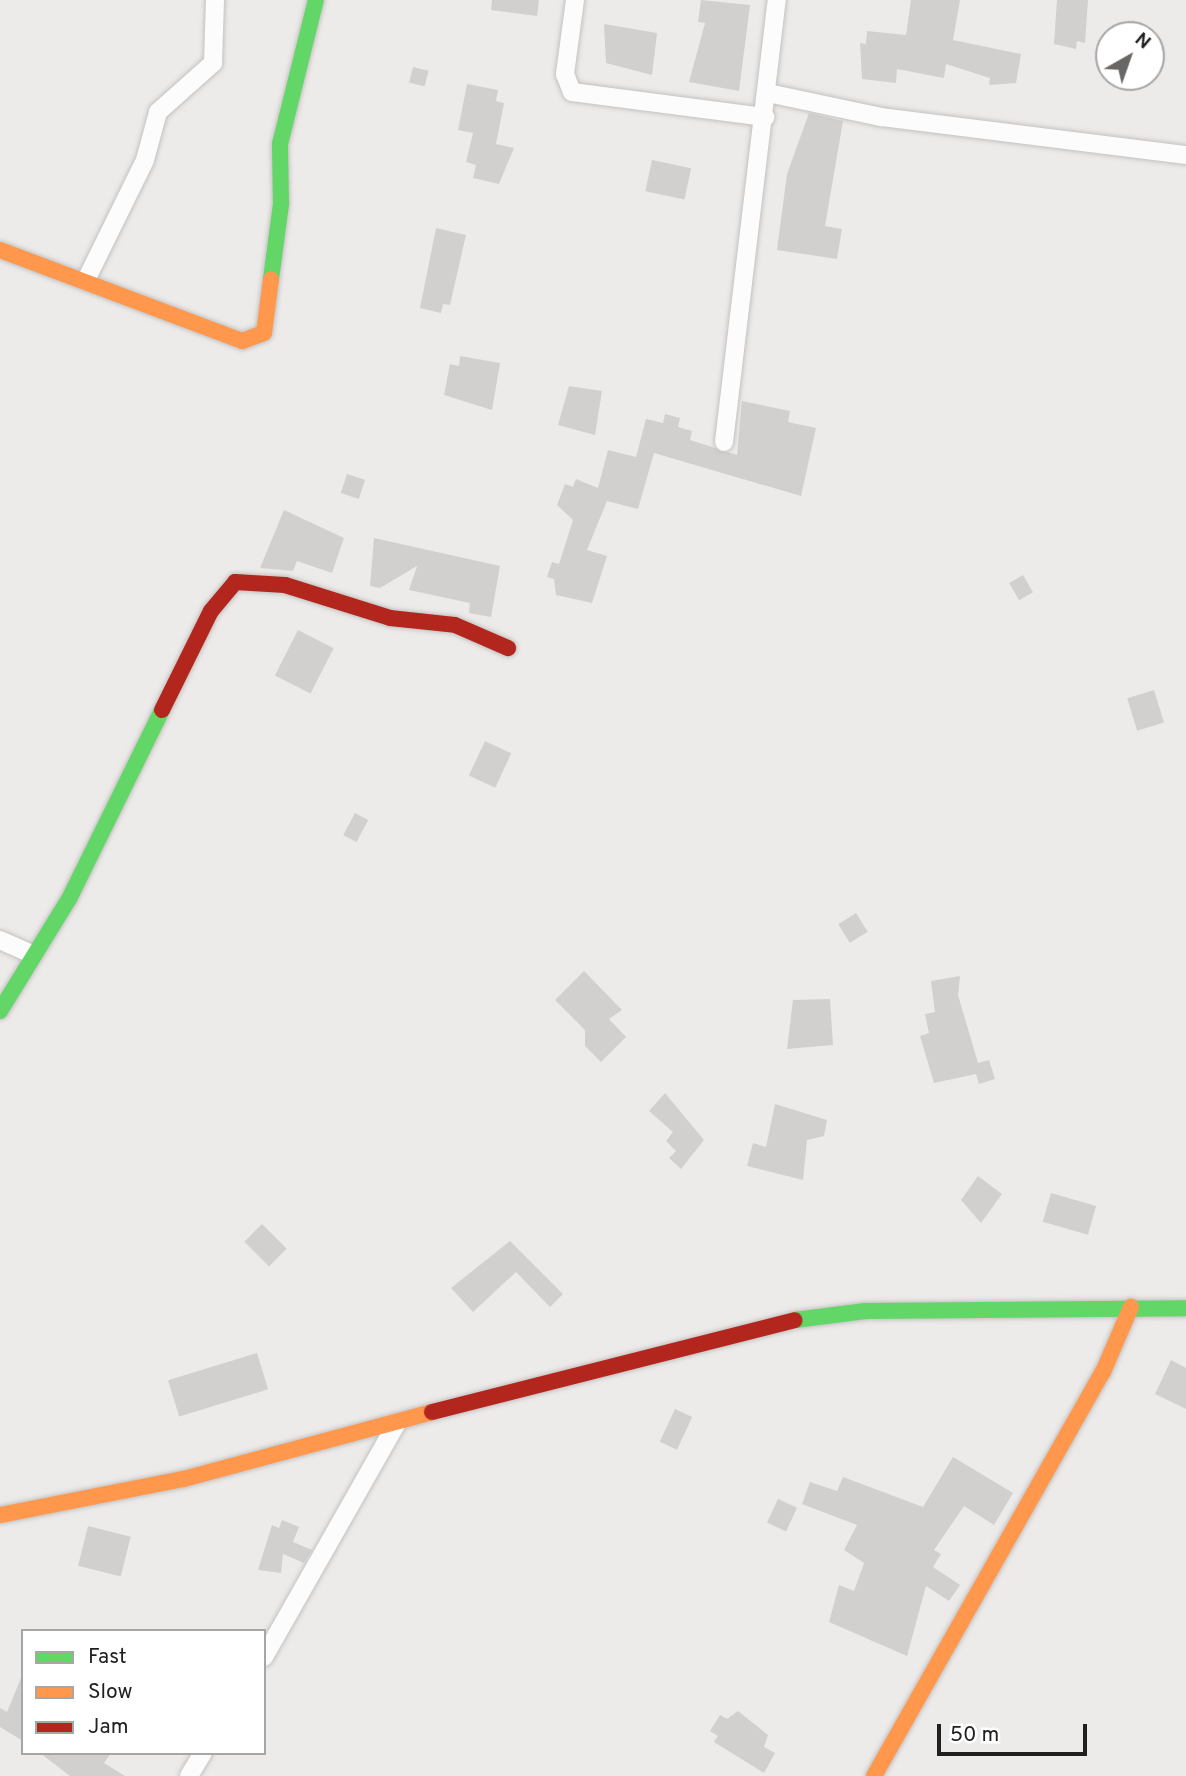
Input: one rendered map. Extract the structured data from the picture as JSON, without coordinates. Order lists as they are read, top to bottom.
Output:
{
  "legend": ["Fast", "Slow", "Jam"],
  "scale_bar": "50 m",
  "north": "top right"
}
